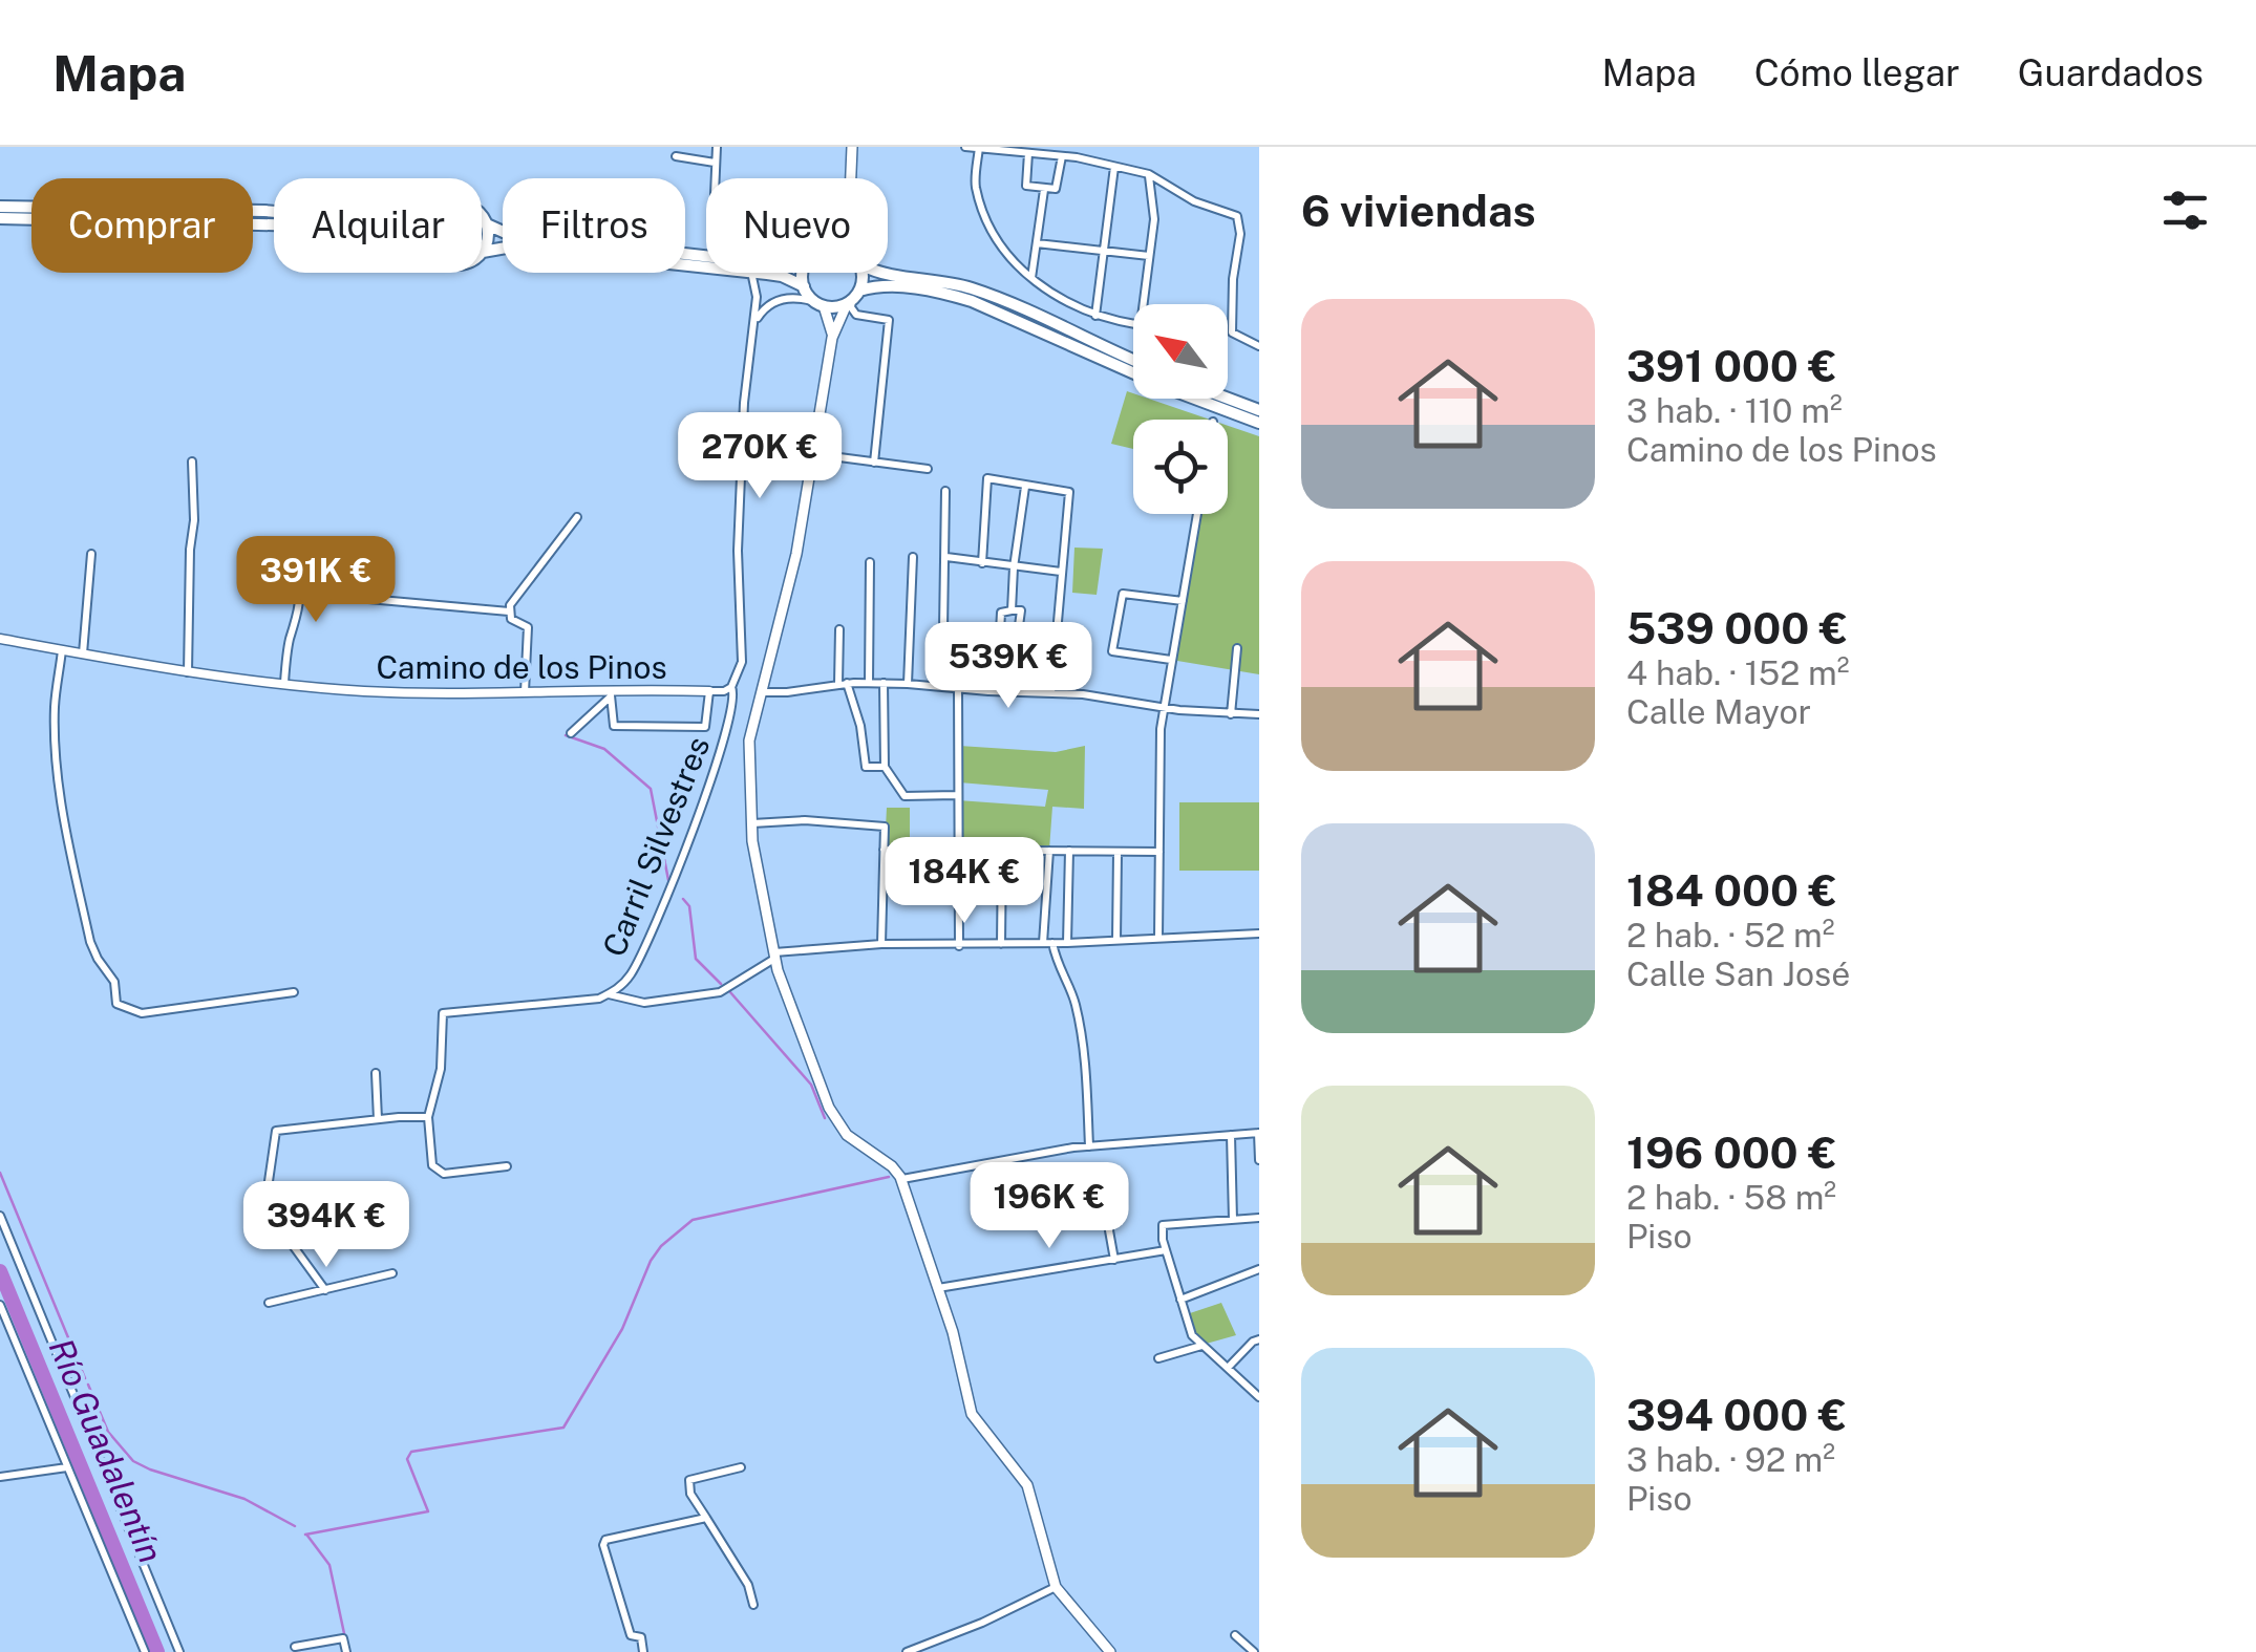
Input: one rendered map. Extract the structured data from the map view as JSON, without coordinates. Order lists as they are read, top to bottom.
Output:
{
  "streets": {
    "street": ["Camino de los Pinos", "Carril Silvestres"]
  },
  "crossings": [
    ["Camino de los Pinos", "Carril Silvestres"]
  ],
  "water": ["Río Guadalentín"],
  "north": "top left",
  "page": {
    "header": "Mapa",
    "nav": ["Mapa", "Cómo llegar", "Guardados"],
    "heading": "6 viviendas",
    "chip": [
      "Comprar",
      "Alquilar",
      "Filtros",
      "Nuevo"
    ],
    "list": [
      {
        "name": "391 000 €",
        "note": "3 hab. · 110 m² · Camino de los Pinos"
      },
      {
        "name": "539 000 €",
        "note": "4 hab. · 152 m² · Calle Mayor"
      },
      {
        "name": "184 000 €",
        "note": "2 hab. · 52 m² · Calle San José"
      },
      {
        "name": "196 000 €",
        "note": "2 hab. · 58 m² · Piso"
      },
      {
        "name": "394 000 €",
        "note": "3 hab. · 92 m² · Piso"
      }
    ],
    "price": [
      "270K €",
      "391K €",
      "539K €",
      "184K €",
      "196K €",
      "394K €"
    ]
  }
}
